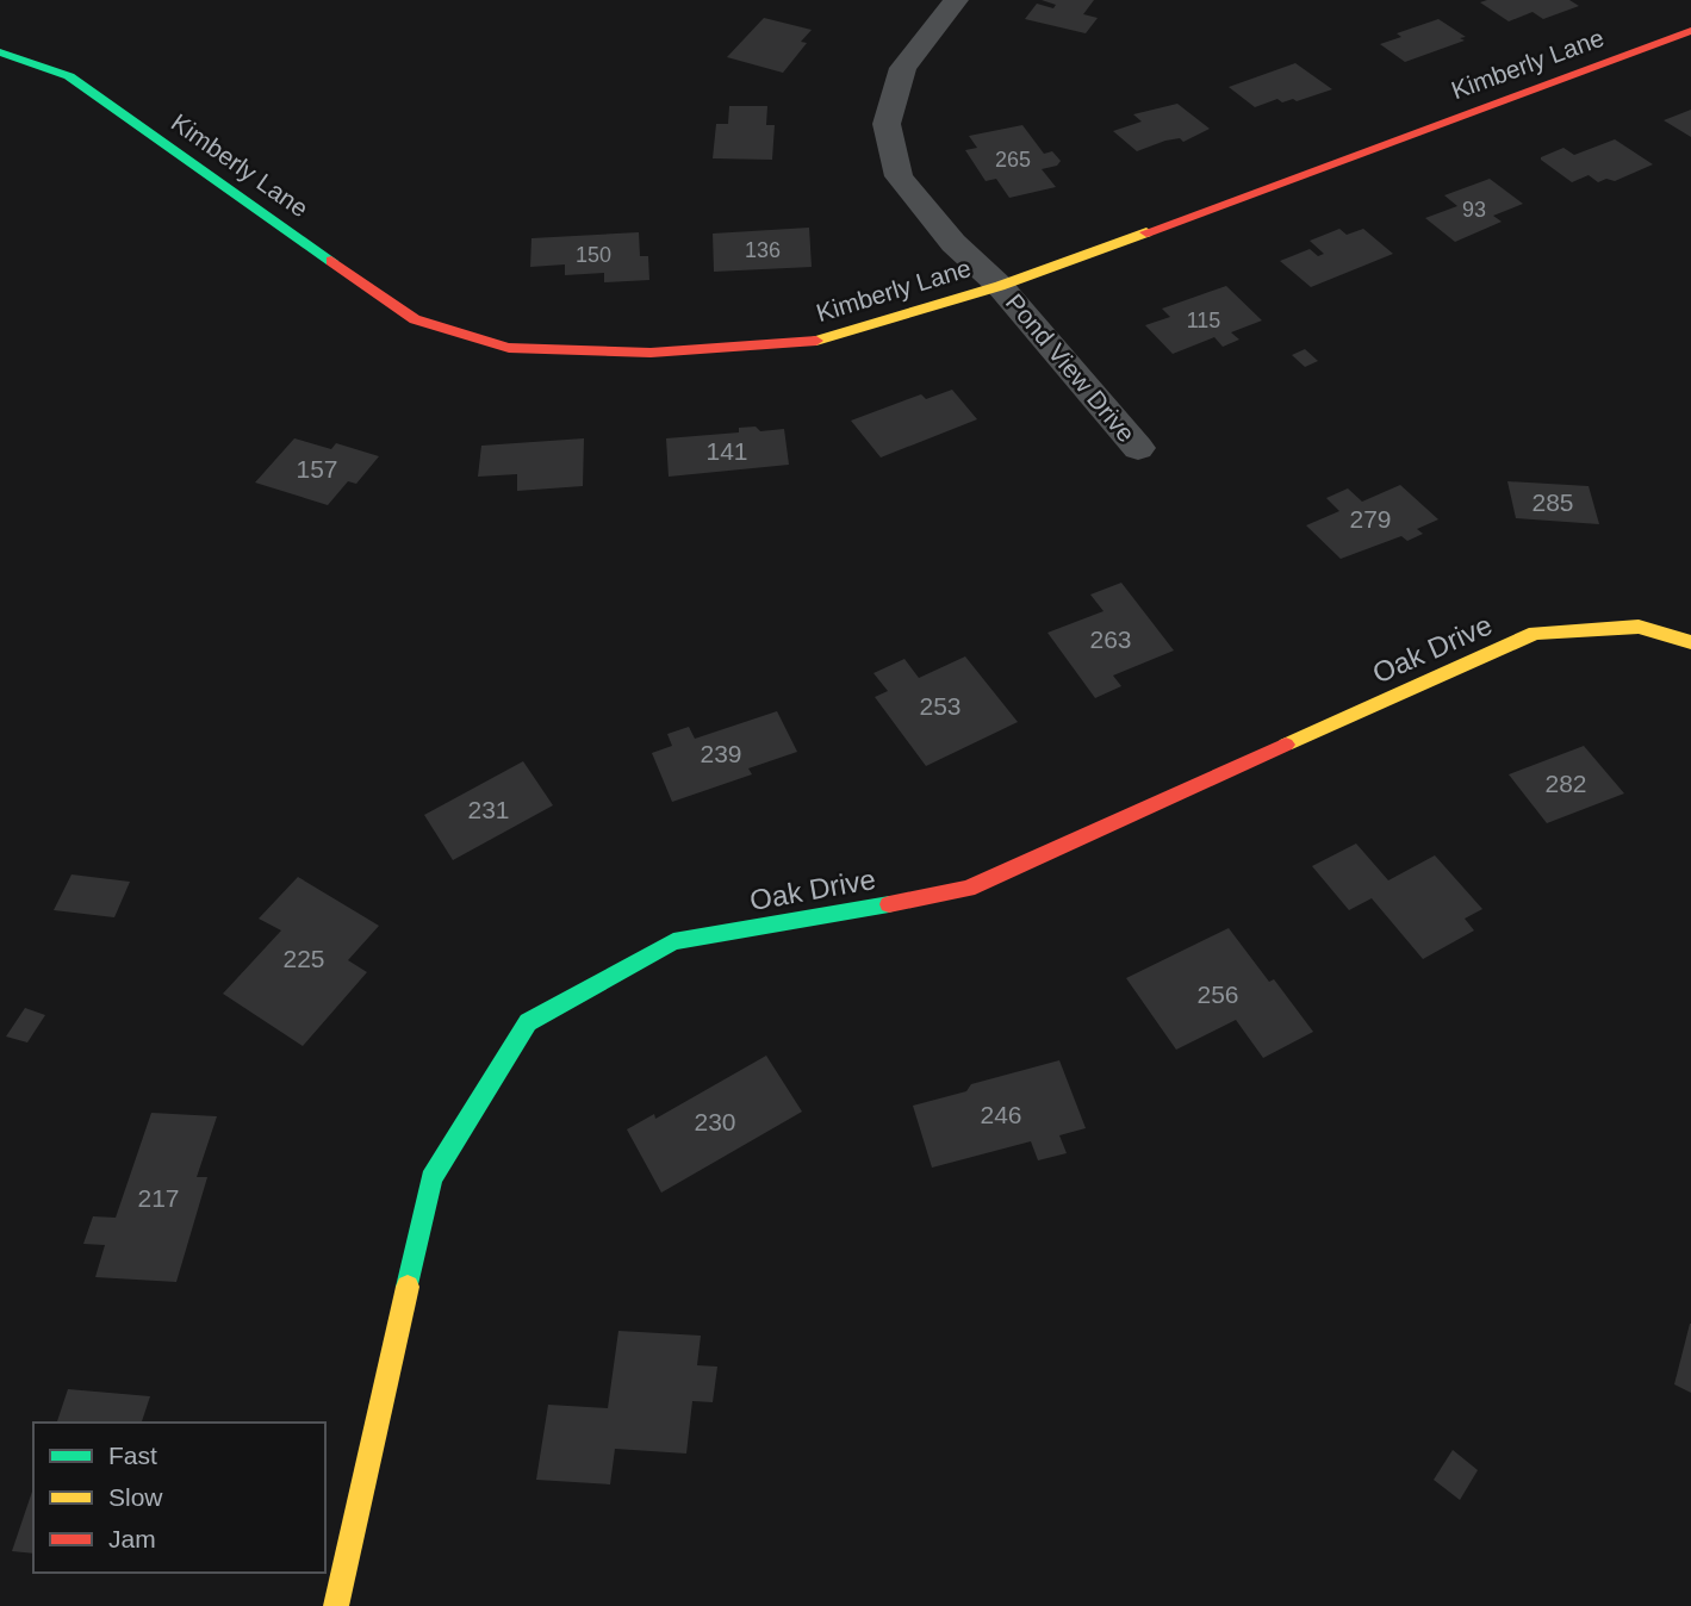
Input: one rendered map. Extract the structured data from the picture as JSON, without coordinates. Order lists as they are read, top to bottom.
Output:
{
  "streets": {
    "street": ["Kimberly Lane", "Pond View Drive", "Oak Drive"]
  },
  "crossings": [
    ["Kimberly Lane", "Pond View Drive"]
  ],
  "house_numbers": [
    "265",
    "93",
    "136",
    "150",
    "115",
    "141",
    "157",
    "285",
    "279",
    "263",
    "253",
    "239",
    "282",
    "231",
    "225",
    "256",
    "246",
    "230",
    "217"
  ],
  "legend": ["Fast", "Slow", "Jam"]
}
